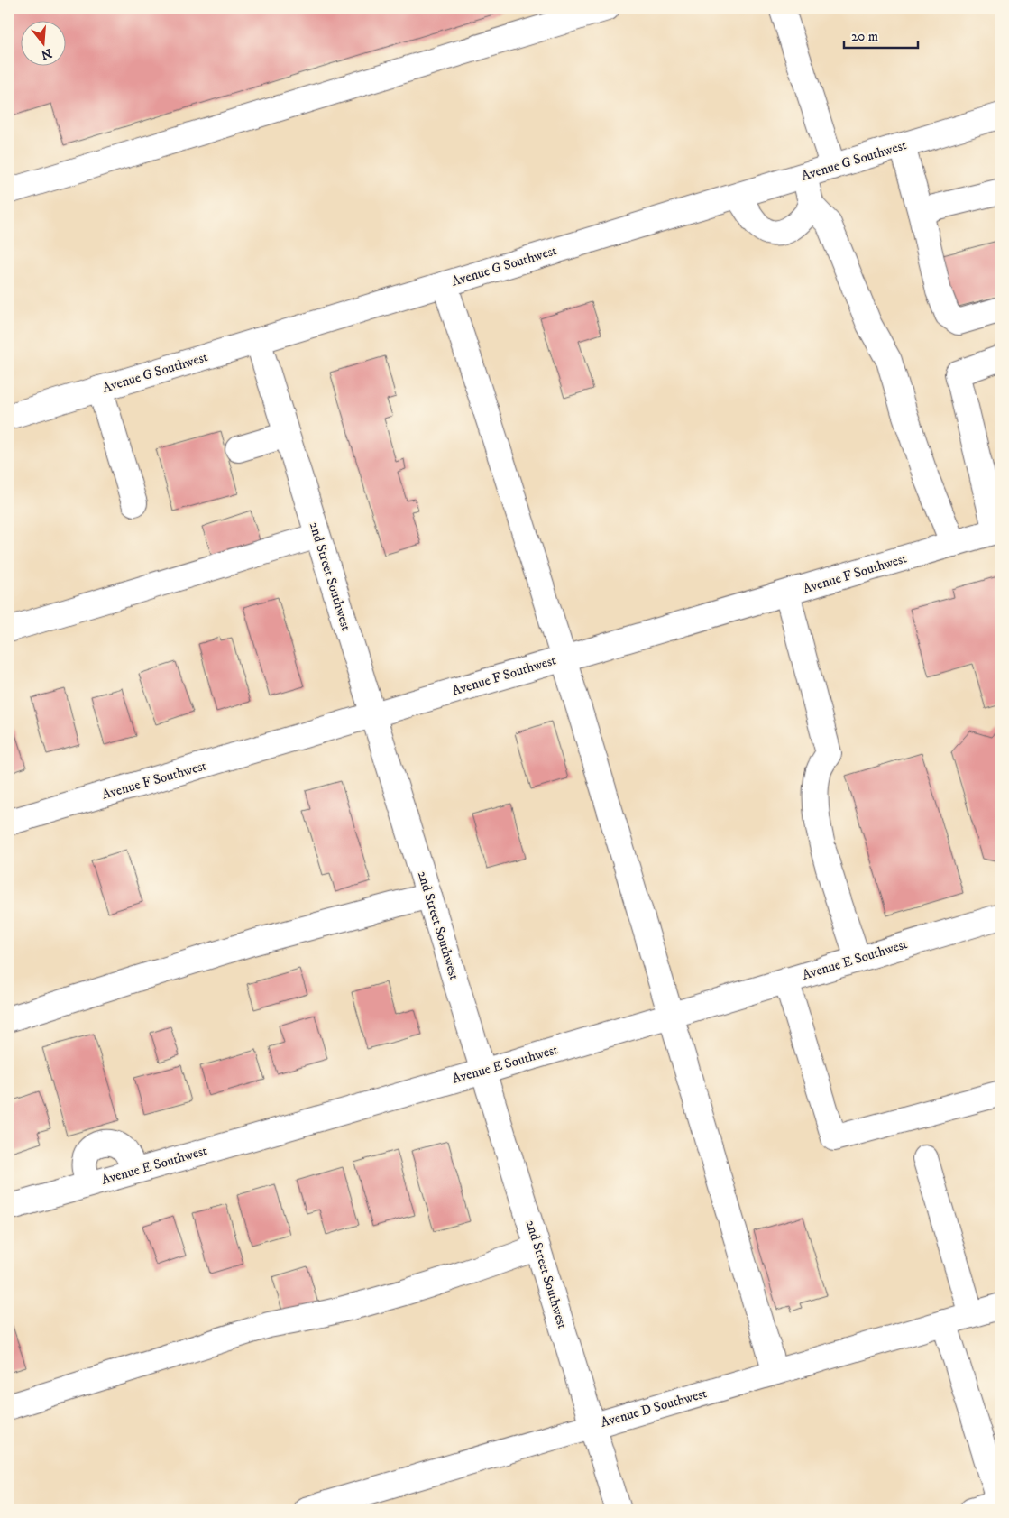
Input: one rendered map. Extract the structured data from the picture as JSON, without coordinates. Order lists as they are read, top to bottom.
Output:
{
  "streets": {
    "street": [
      "Avenue G Southwest",
      "Avenue F Southwest",
      "2nd Street Southwest",
      "Avenue E Southwest",
      "Avenue D Southwest"
    ]
  },
  "crossings": [
    ["Avenue G Southwest", "2nd Street Southwest"],
    ["Avenue F Southwest", "2nd Street Southwest"],
    ["2nd Street Southwest", "Avenue E Southwest"],
    ["2nd Street Southwest", "Avenue D Southwest"]
  ],
  "scale_bar": "20 m",
  "north": "bottom"
}
